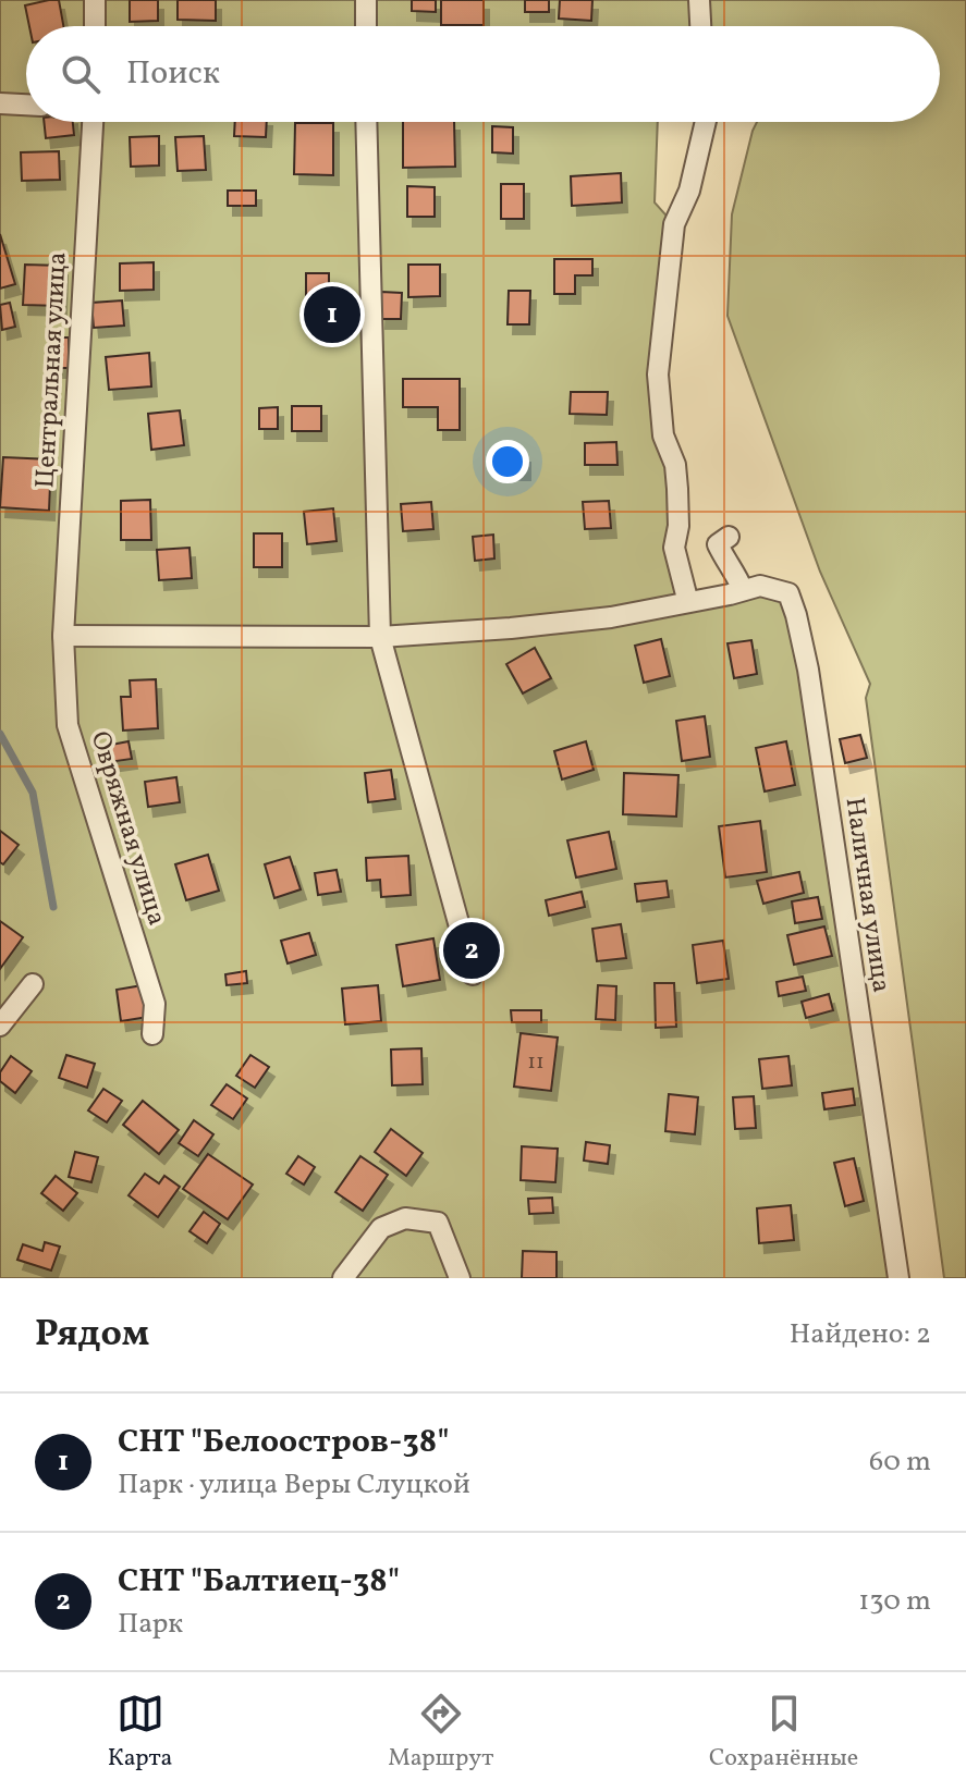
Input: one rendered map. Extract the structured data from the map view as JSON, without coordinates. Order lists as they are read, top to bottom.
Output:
{
  "streets": {
    "street": ["Центральная улица", "Овряжная улица", "Наличная улица"]
  },
  "crossings": [
    ["Центральная улица", "Овряжная улица"],
    ["Центральная улица", "Наличная улица"],
    ["Овряжная улица", "Наличная улица"]
  ],
  "house_numbers": ["11"],
  "page": {
    "search": "Поиск",
    "pins": ["1", "2"],
    "heading": ["Рядом", "Найдено: 2"],
    "list": [
      {
        "mark": "1",
        "name": "СНТ \"Белоостров-38\"",
        "note": "Парк · улица Веры Слуцкой",
        "value": "60 m"
      },
      {
        "mark": "2",
        "name": "СНТ \"Балтиец-38\"",
        "note": "Парк",
        "value": "130 m"
      }
    ],
    "nav": ["Карта", "Маршрут", "Сохранённые"]
  }
}
